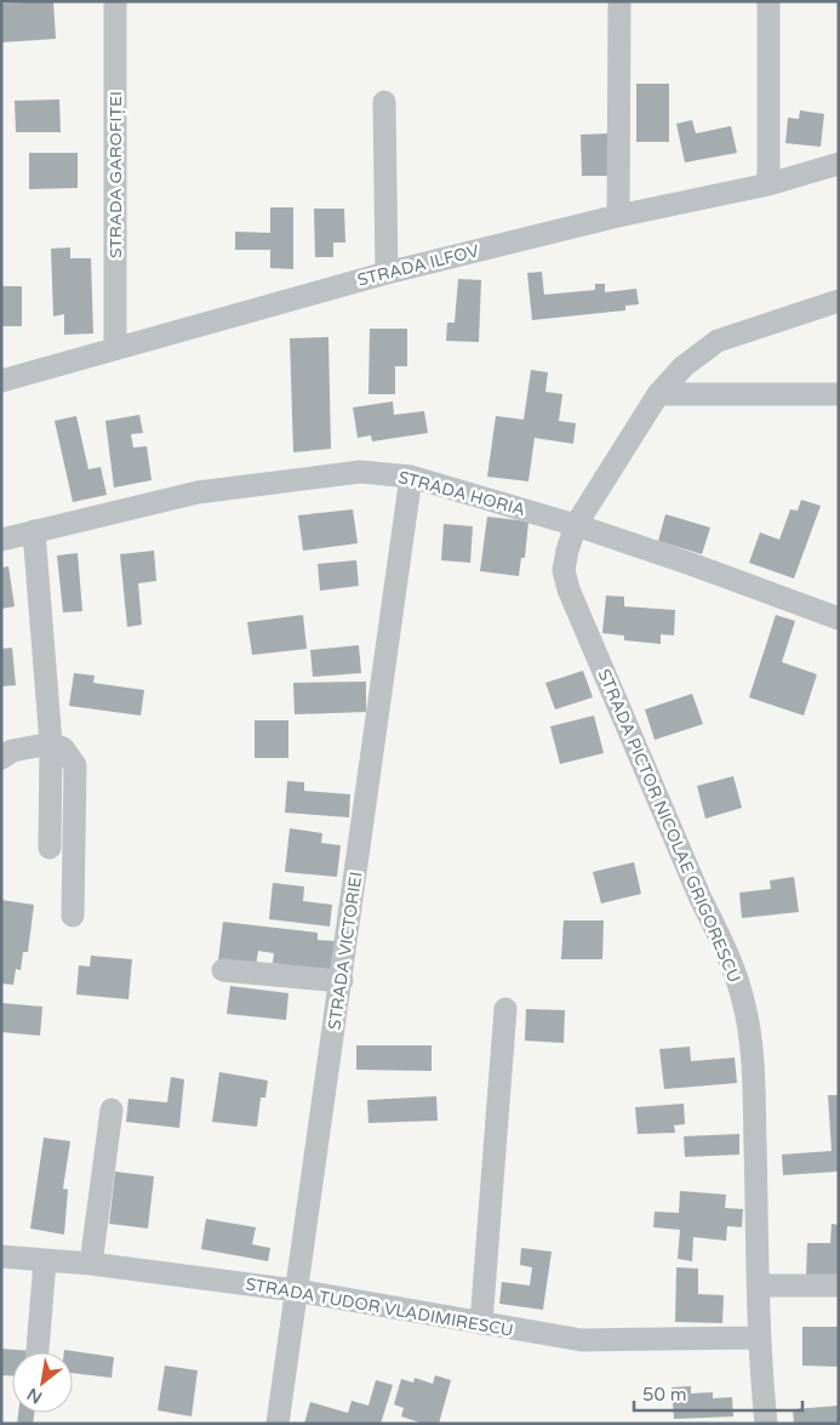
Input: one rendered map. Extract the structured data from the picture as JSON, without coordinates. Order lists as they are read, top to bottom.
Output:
{
  "streets": {
    "street": [
      "STRADA GAROFIȚEI",
      "STRADA ILFOV",
      "STRADA HORIA",
      "STRADA PICTOR NICOLAE GRIGORESCU",
      "STRADA VICTORIEI",
      "STRADA TUDOR VLADIMIRESCU"
    ]
  },
  "crossings": [
    ["STRADA GAROFIȚEI", "STRADA ILFOV"],
    ["STRADA HORIA", "STRADA PICTOR NICOLAE GRIGORESCU"],
    ["STRADA HORIA", "STRADA VICTORIEI"],
    ["STRADA PICTOR NICOLAE GRIGORESCU", "STRADA TUDOR VLADIMIRESCU"],
    ["STRADA VICTORIEI", "STRADA TUDOR VLADIMIRESCU"]
  ],
  "scale_bar": "50 m",
  "north": "bottom left"
}
